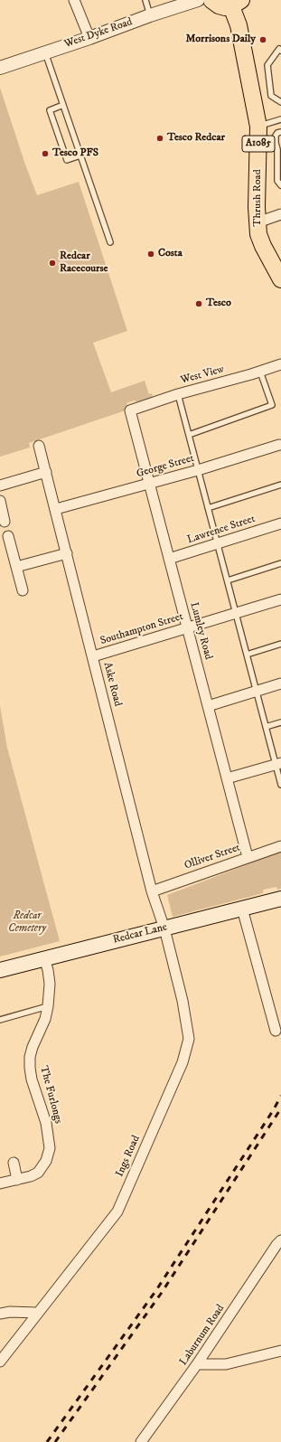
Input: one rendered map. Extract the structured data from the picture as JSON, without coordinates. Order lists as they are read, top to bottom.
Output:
{
  "streets": {
    "main road": ["A1085", "Thrush Road", "Redcar Lane"],
    "street": [
      "West Dyke Road",
      "West View",
      "George Street",
      "Lawrence Street",
      "Southampton Street",
      "Lumley Road",
      "Aske Road",
      "Olliver Street",
      "The Furlongs",
      "Ings Road",
      "Laburnum Road"
    ]
  },
  "crossings": [
    ["A1085", "Thrush Road"],
    ["West View", "Lumley Road"],
    ["George Street", "Lumley Road"],
    ["George Street", "Aske Road"],
    ["Lawrence Street", "Lumley Road"],
    ["Southampton Street", "Lumley Road"],
    ["Southampton Street", "Aske Road"],
    ["Lumley Road", "Olliver Street"],
    ["Aske Road", "Olliver Street"],
    ["Aske Road", "Redcar Lane"],
    ["Aske Road", "Ings Road"],
    ["Redcar Lane", "The Furlongs"],
    ["Redcar Lane", "Ings Road"]
  ],
  "parks": ["Redcar Cemetery"],
  "places": [
    "Morrisons Daily",
    "Tesco Redcar",
    "Tesco PFS",
    "Costa",
    "Redcar Racecourse",
    "Tesco"
  ]
}
